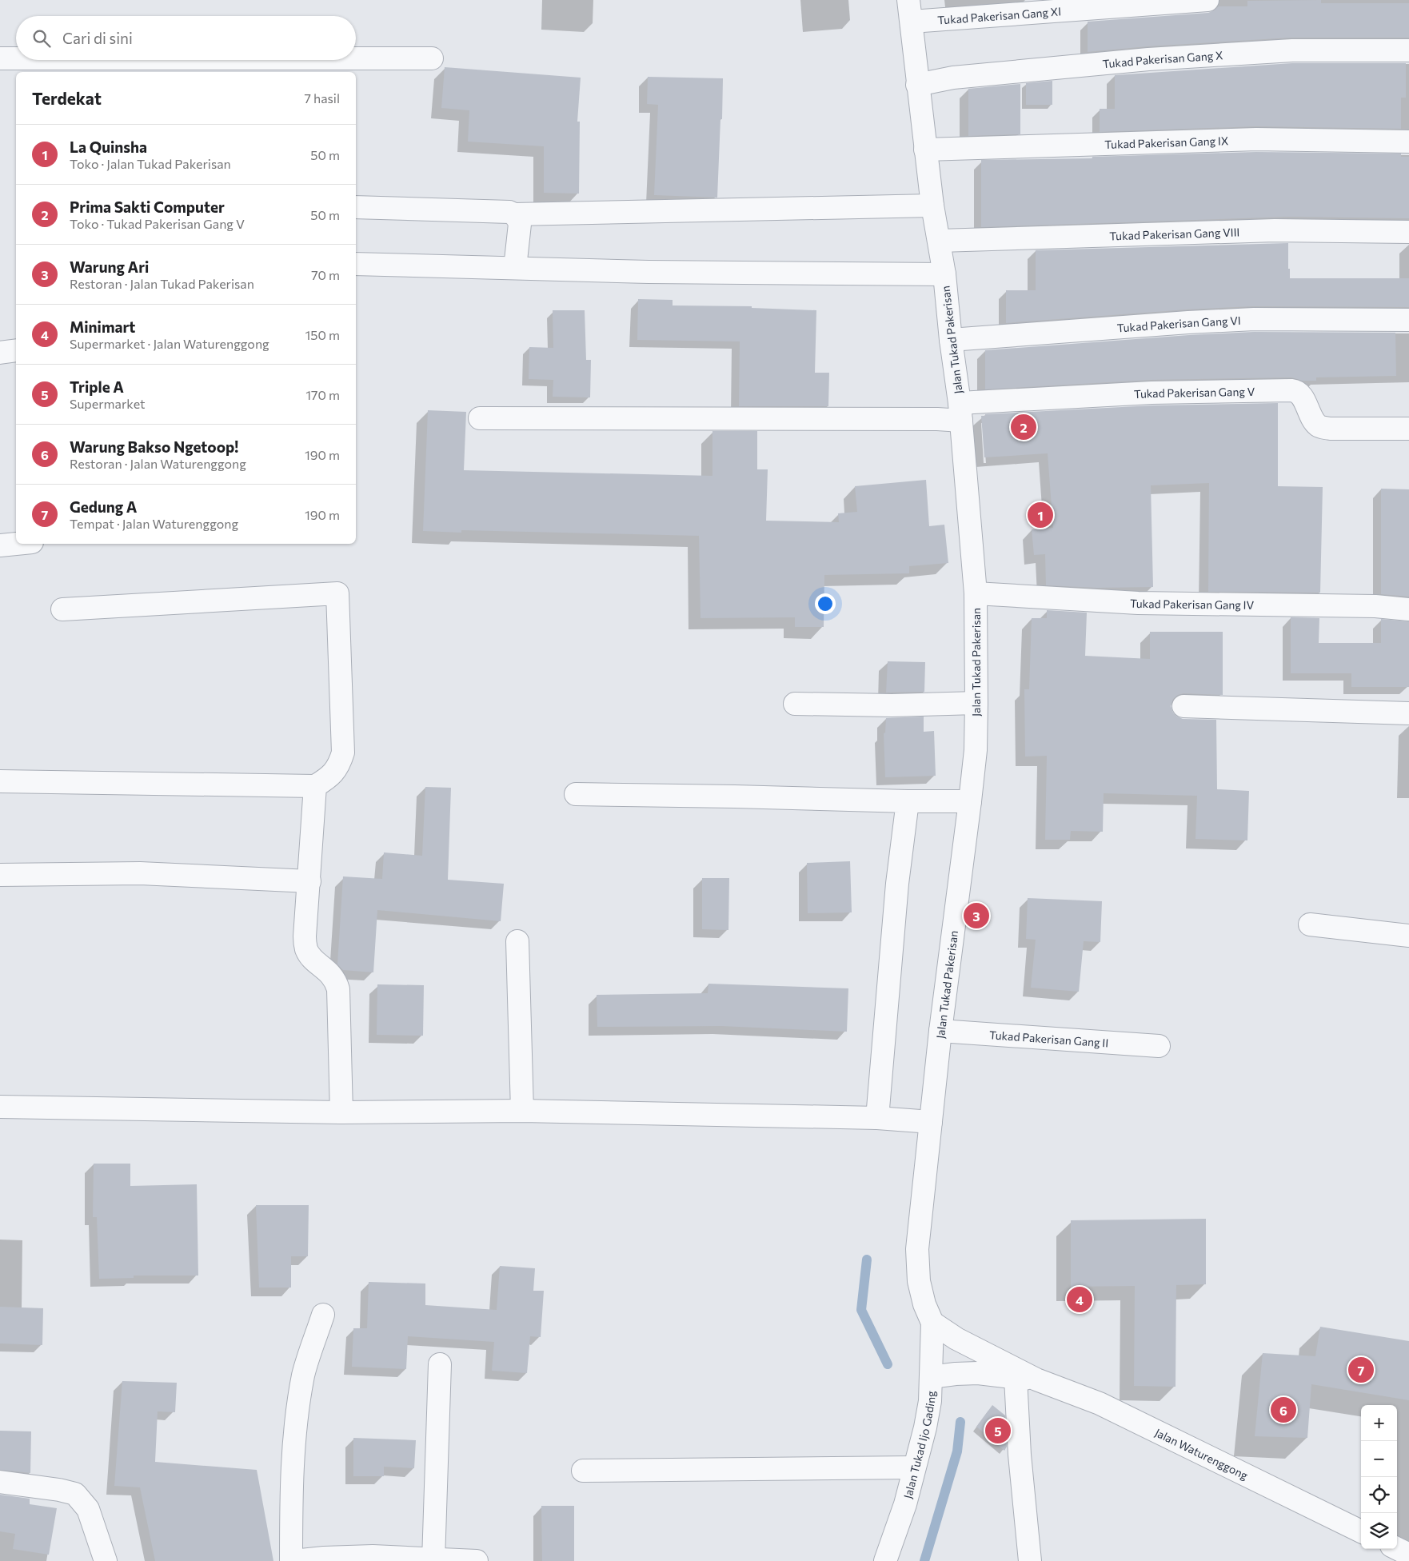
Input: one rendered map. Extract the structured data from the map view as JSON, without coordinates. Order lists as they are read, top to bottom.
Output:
{
  "streets": {
    "street": [
      "Tukad Pakerisan Gang XI",
      "Tukad Pakerisan Gang X",
      "Tukad Pakerisan Gang IX",
      "Tukad Pakerisan Gang VIII",
      "Tukad Pakerisan Gang VI",
      "Jalan Tukad Pakerisan",
      "Tukad Pakerisan Gang V",
      "Tukad Pakerisan Gang IV",
      "Tukad Pakerisan Gang II",
      "Jalan Tukad Ijo Gading",
      "Jalan Waturenggong"
    ]
  },
  "crossings": [
    ["Tukad Pakerisan Gang XI", "Jalan Tukad Pakerisan"],
    ["Tukad Pakerisan Gang X", "Jalan Tukad Pakerisan"],
    ["Tukad Pakerisan Gang IX", "Jalan Tukad Pakerisan"],
    ["Tukad Pakerisan Gang VIII", "Jalan Tukad Pakerisan"],
    ["Tukad Pakerisan Gang VI", "Jalan Tukad Pakerisan"],
    ["Jalan Tukad Pakerisan", "Tukad Pakerisan Gang V"],
    ["Jalan Tukad Pakerisan", "Tukad Pakerisan Gang IV"],
    ["Jalan Tukad Pakerisan", "Tukad Pakerisan Gang II"],
    ["Jalan Tukad Pakerisan", "Jalan Tukad Ijo Gading"],
    ["Jalan Tukad Pakerisan", "Jalan Waturenggong"],
    ["Jalan Tukad Ijo Gading", "Jalan Waturenggong"]
  ],
  "page": {
    "search": "Cari di sini",
    "heading": ["Terdekat", "7 hasil"],
    "list": [
      {
        "mark": "1",
        "name": "La Quinsha",
        "note": "Toko · Jalan Tukad Pakerisan",
        "value": "50 m"
      },
      {
        "mark": "2",
        "name": "Prima Sakti Computer",
        "note": "Toko · Tukad Pakerisan Gang V",
        "value": "50 m"
      },
      {
        "mark": "3",
        "name": "Warung Ari",
        "note": "Restoran · Jalan Tukad Pakerisan",
        "value": "70 m"
      },
      {
        "mark": "4",
        "name": "Minimart",
        "note": "Supermarket · Jalan Waturenggong",
        "value": "150 m"
      },
      {
        "mark": "5",
        "name": "Triple A",
        "note": "Supermarket",
        "value": "170 m"
      },
      {
        "mark": "6",
        "name": "Warung Bakso Ngetoop!",
        "note": "Restoran · Jalan Waturenggong",
        "value": "190 m"
      },
      {
        "mark": "7",
        "name": "Gedung A",
        "note": "Tempat · Jalan Waturenggong",
        "value": "190 m"
      }
    ],
    "pins": [
      "2",
      "1",
      "3",
      "4",
      "7",
      "6",
      "5"
    ],
    "map_buttons": ["+", "−"]
  }
}
